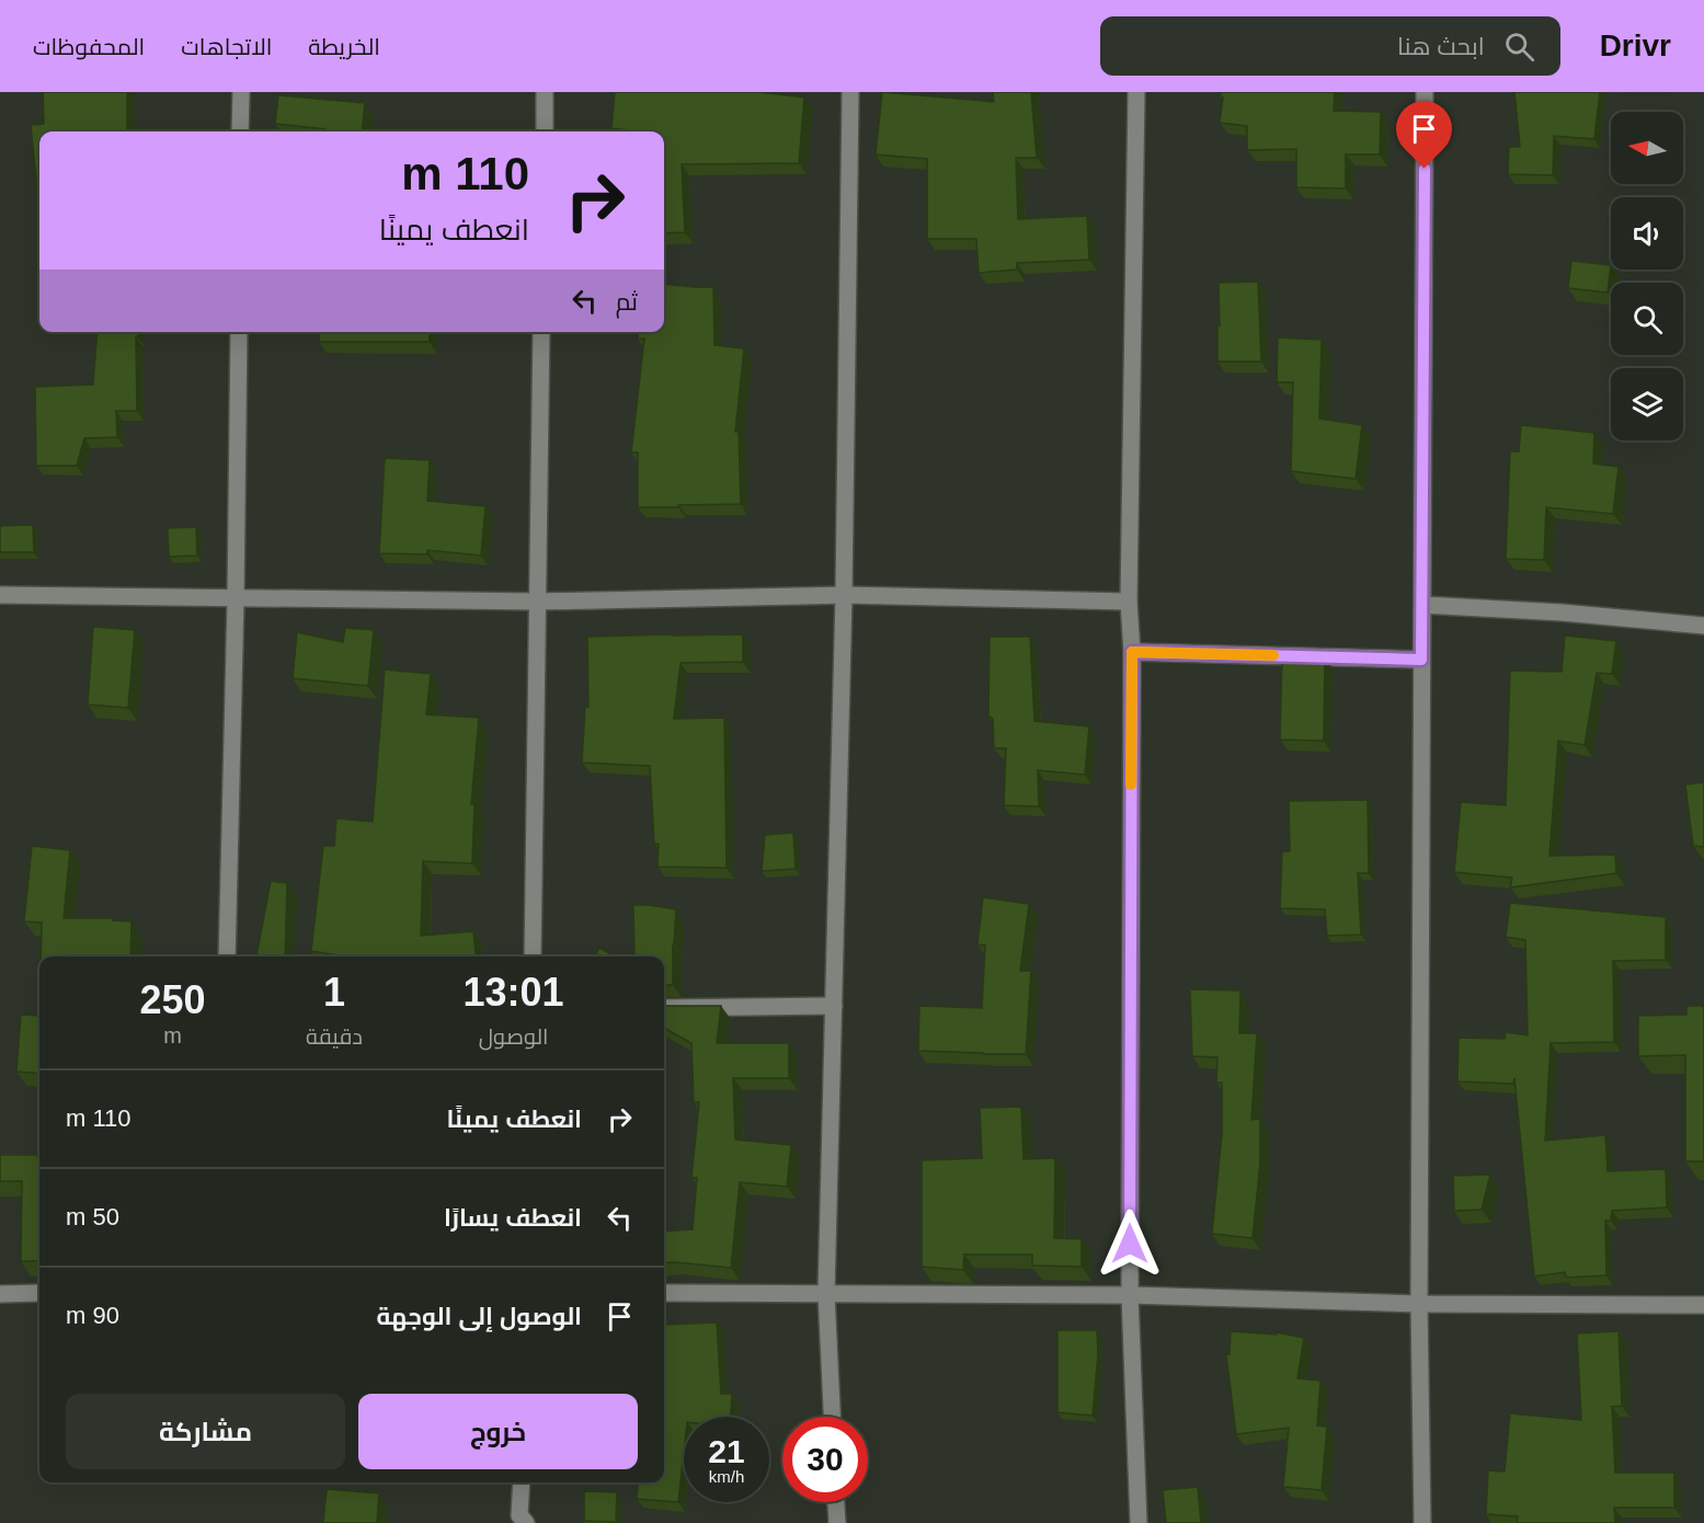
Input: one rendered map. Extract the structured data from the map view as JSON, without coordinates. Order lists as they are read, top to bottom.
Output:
{
  "north": "left",
  "page": {
    "header": "Drivr",
    "search": "ابحث هنا",
    "nav": ["الخريطة", "الاتجاهات", "المحفوظات"],
    "turn": ["110 m", "انعطف يمينًا"],
    "then": "ثم",
    "eta": [
      "13:01",
      "الوصول",
      "1",
      "دقيقة",
      "250",
      "m"
    ],
    "list": [
      {
        "name": "انعطف يمينًا",
        "value": "110 m"
      },
      {
        "name": "انعطف يسارًا",
        "value": "50 m"
      },
      {
        "name": "الوصول إلى الوجهة",
        "value": "90 m"
      }
    ],
    "buttons": ["خروج", "مشاركة"],
    "speed": "21 km/h",
    "limit": "30"
  }
}
